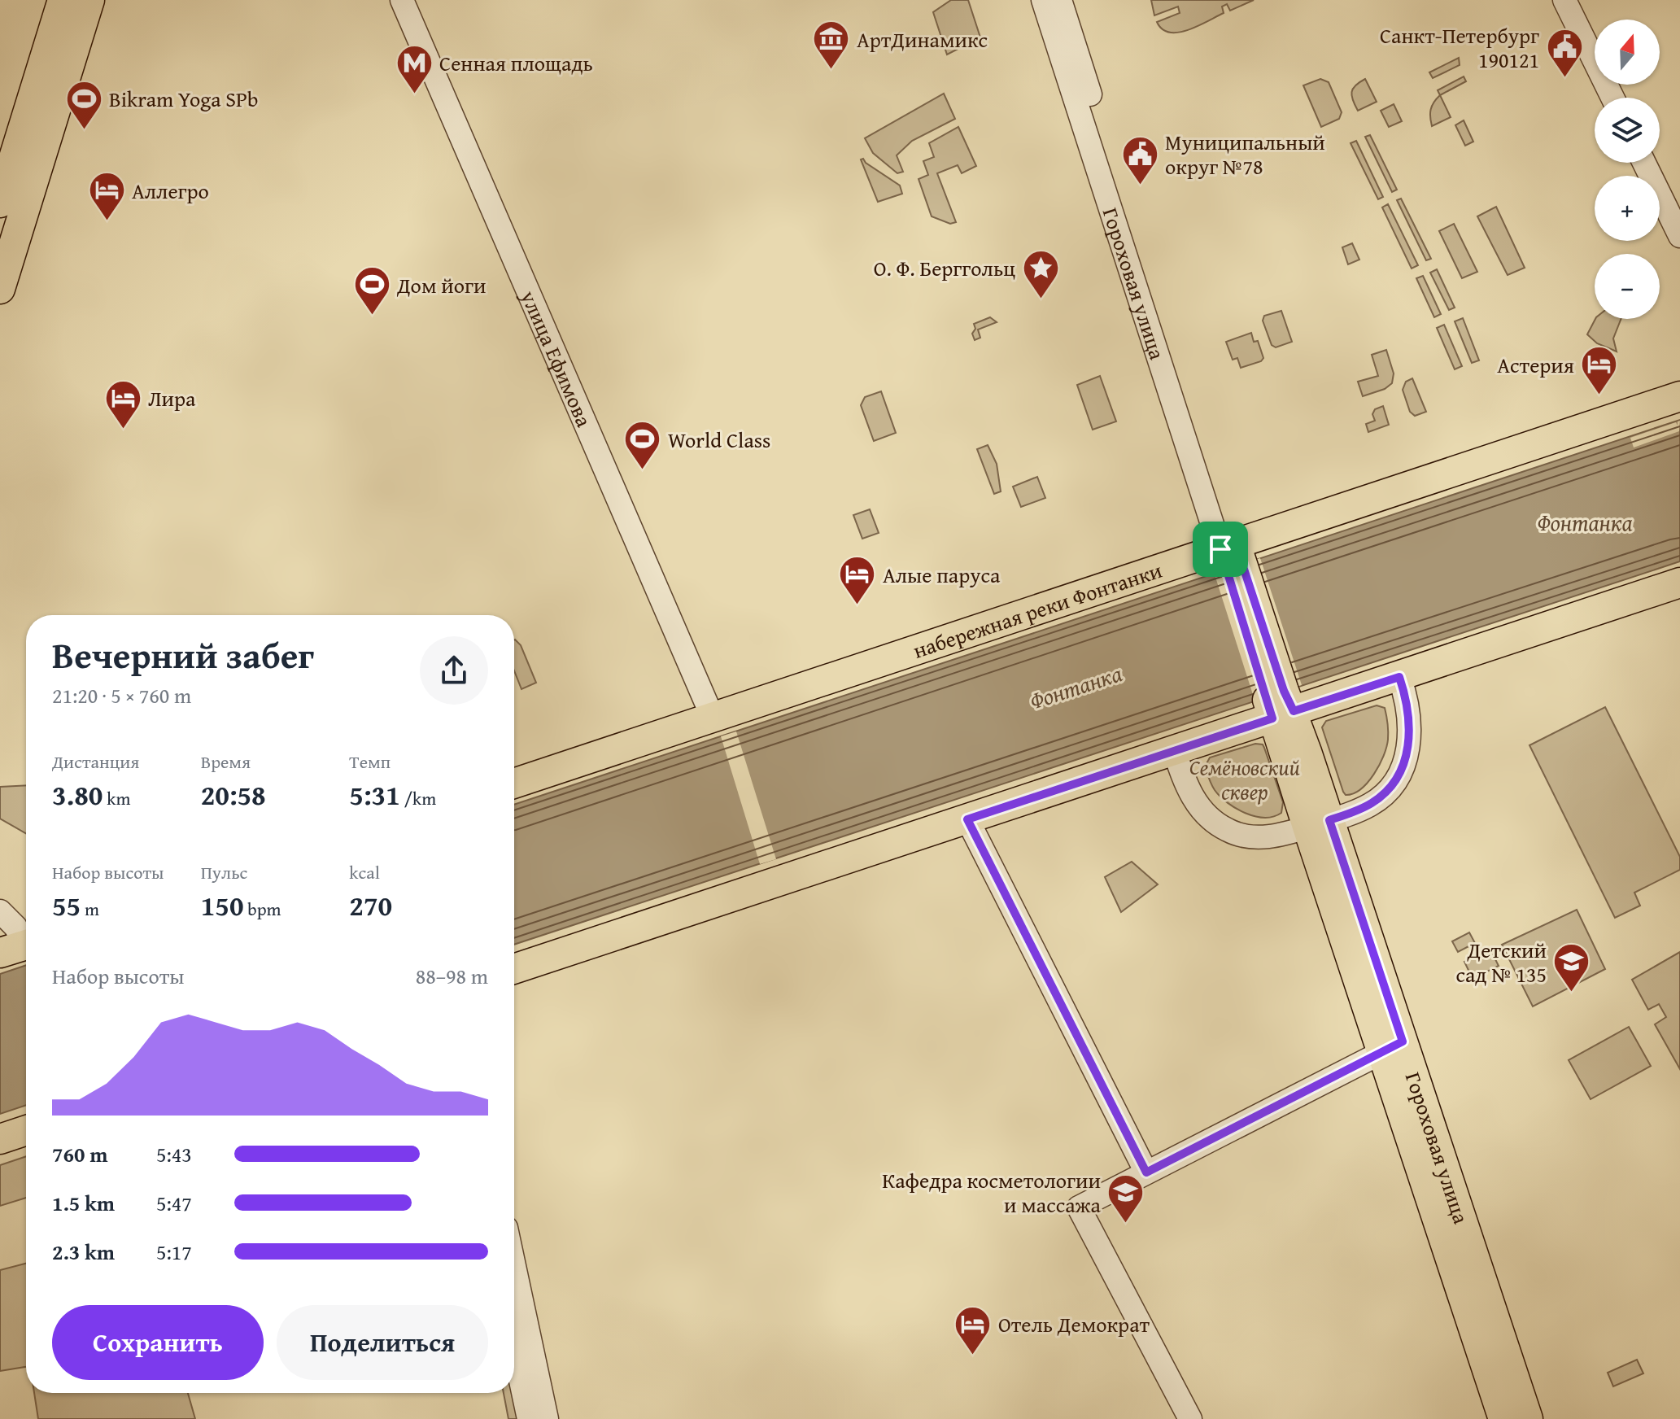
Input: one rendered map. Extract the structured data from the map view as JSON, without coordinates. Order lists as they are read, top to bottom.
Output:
{
  "streets": {
    "main road": ["Гороховая улица", "набережная реки Фонтанки"],
    "street": ["улица Ефимова"]
  },
  "crossings": [
    ["Гороховая улица", "набережная реки Фонтанки"],
    ["улица Ефимова", "набережная реки Фонтанки"]
  ],
  "water": ["Фонтанка"],
  "parks": ["Семёновский сквер"],
  "places": {
    "museum": ["АртДинамикс"],
    "public building": ["Санкт-Петербург 190121", "Муниципальный округ №78"],
    "metro station": ["Сенная площадь"],
    "sports": ["Bikram Yoga SPb", "Дом йоги", "World Class"],
    "hotel": [
      "Аллегро",
      "Астерия",
      "Лира",
      "Алые паруса",
      "Отель Демократ"
    ],
    "place": ["О. Ф. Берггольц"],
    "school or university": ["Детский сад № 135", "Кафедра косметологии и массажа"]
  },
  "north": "top",
  "page": {
    "map_buttons": ["+", "−"],
    "heading": ["Вечерний забег", "21:20 · 5 × 760 m"],
    "stats": [
      ["Дистанция", "3.80 km"],
      ["Время", "20:58"],
      ["Темп", "5:31 /km"],
      ["Набор высоты", "55 m"],
      ["Пульс", "150 bpm"],
      ["kcal", "270"]
    ],
    "chart": ["Набор высоты", "88–98 m"],
    "list": [
      {
        "name": "760 m",
        "note": "5:43"
      },
      {
        "name": "1.5 km",
        "note": "5:47"
      },
      {
        "name": "2.3 km",
        "note": "5:17"
      }
    ],
    "buttons": ["Сохранить", "Поделиться"]
  }
}
